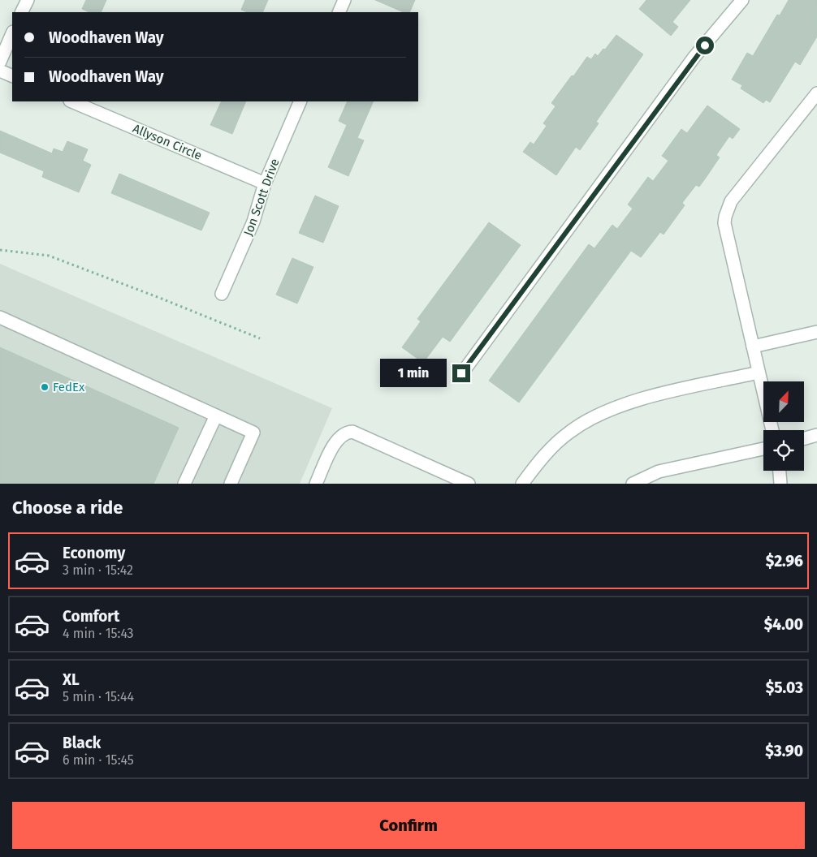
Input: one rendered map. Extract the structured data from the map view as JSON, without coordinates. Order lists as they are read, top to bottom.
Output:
{
  "streets": {
    "street": ["Allyson Circle", "Jon Scott Drive"]
  },
  "crossings": [
    ["Allyson Circle", "Jon Scott Drive"]
  ],
  "places": ["FedEx"],
  "north": "top right",
  "page": {
    "banner": ["Woodhaven Way", "Woodhaven Way"],
    "bubble": "1 min",
    "heading": "Choose a ride",
    "list": [
      {
        "name": "Economy",
        "note": "3 min · 15:42",
        "value": "$2.96"
      },
      {
        "name": "Comfort",
        "note": "4 min · 15:43",
        "value": "$4.00"
      },
      {
        "name": "XL",
        "note": "5 min · 15:44",
        "value": "$5.03"
      },
      {
        "name": "Black",
        "note": "6 min · 15:45",
        "value": "$3.90"
      }
    ],
    "buttons": "Confirm"
  }
}
